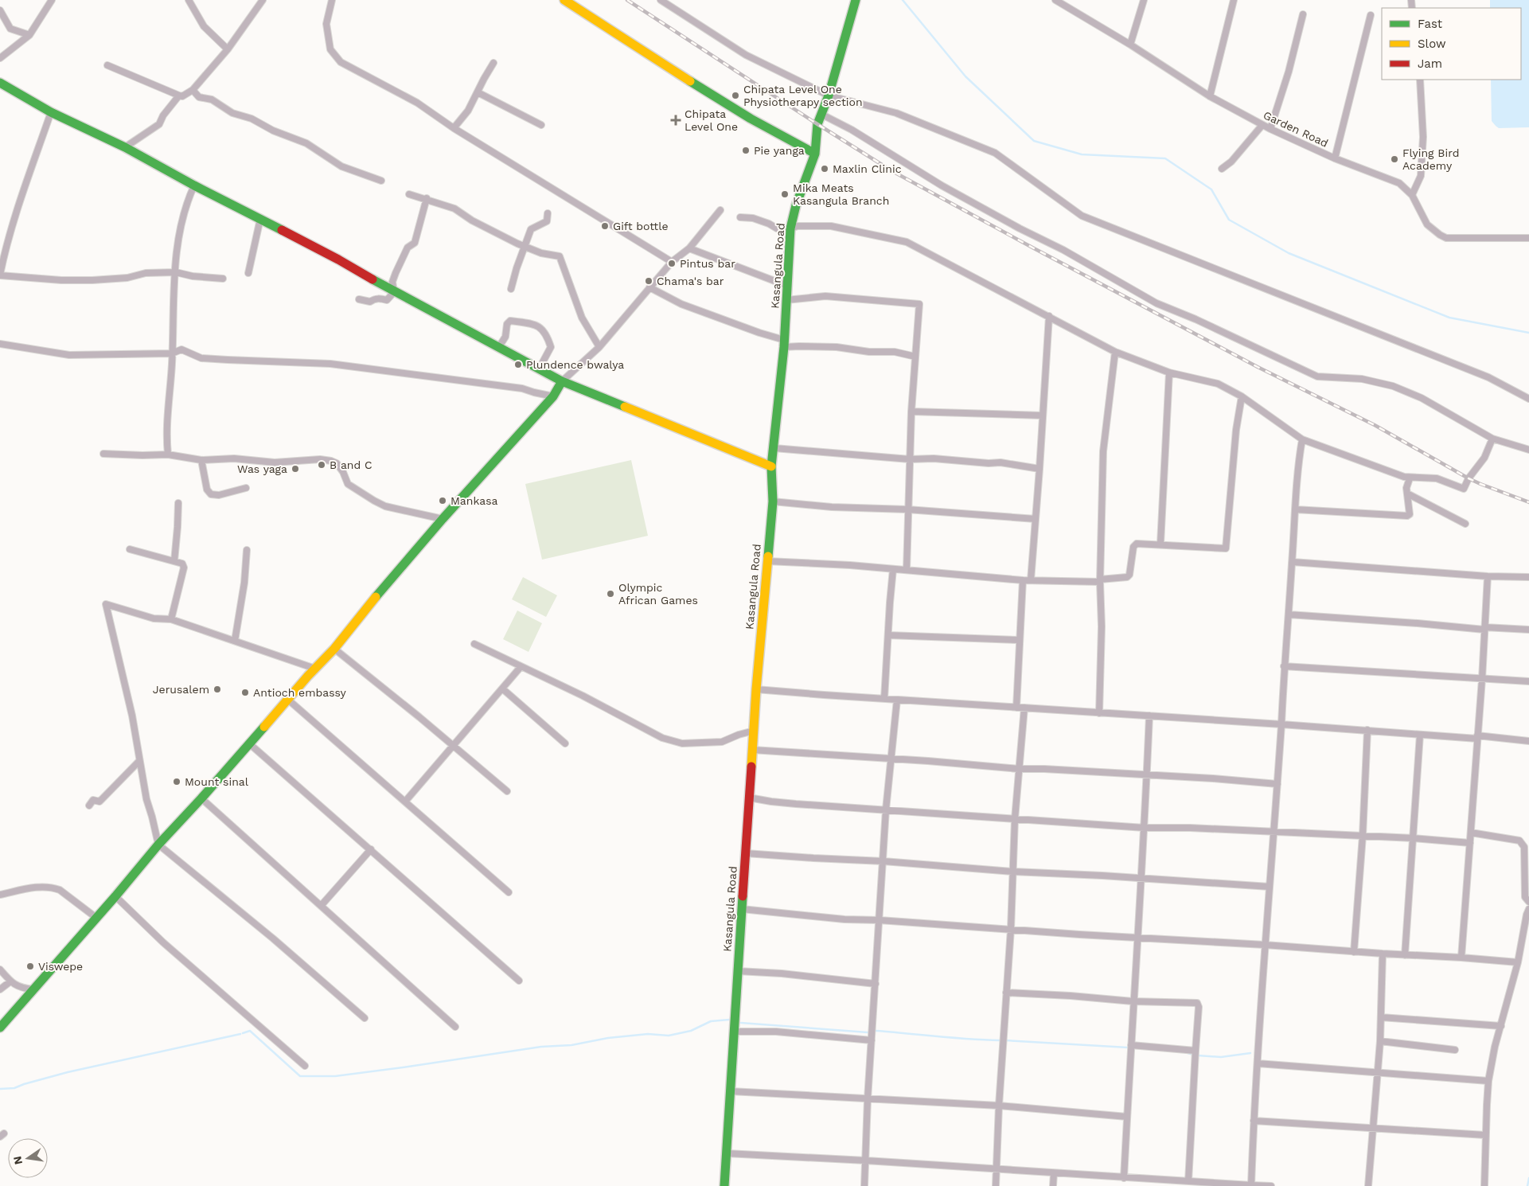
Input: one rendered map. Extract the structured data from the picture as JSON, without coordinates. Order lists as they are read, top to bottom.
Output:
{
  "streets": {
    "street": ["Garden Road", "Kasangula Road"]
  },
  "places": {
    "other": [
      "Chipata Level One Physiotherapy section",
      "Pie yanga",
      "Flying Bird Academy",
      "Maxlin Clinic",
      "Mika Meats Kasangula Branch",
      "Gift bottle",
      "Pintus bar",
      "Chama's bar",
      "Plundence bwalya",
      "B and C",
      "Was yaga",
      "Mankasa",
      "Olympic African Games",
      "Jerusalem",
      "Antioch embassy",
      "Mount sinal",
      "Viswepe"
    ],
    "health": ["Chipata Level One"]
  },
  "legend": ["Fast", "Slow", "Jam"],
  "north": "left"
}
